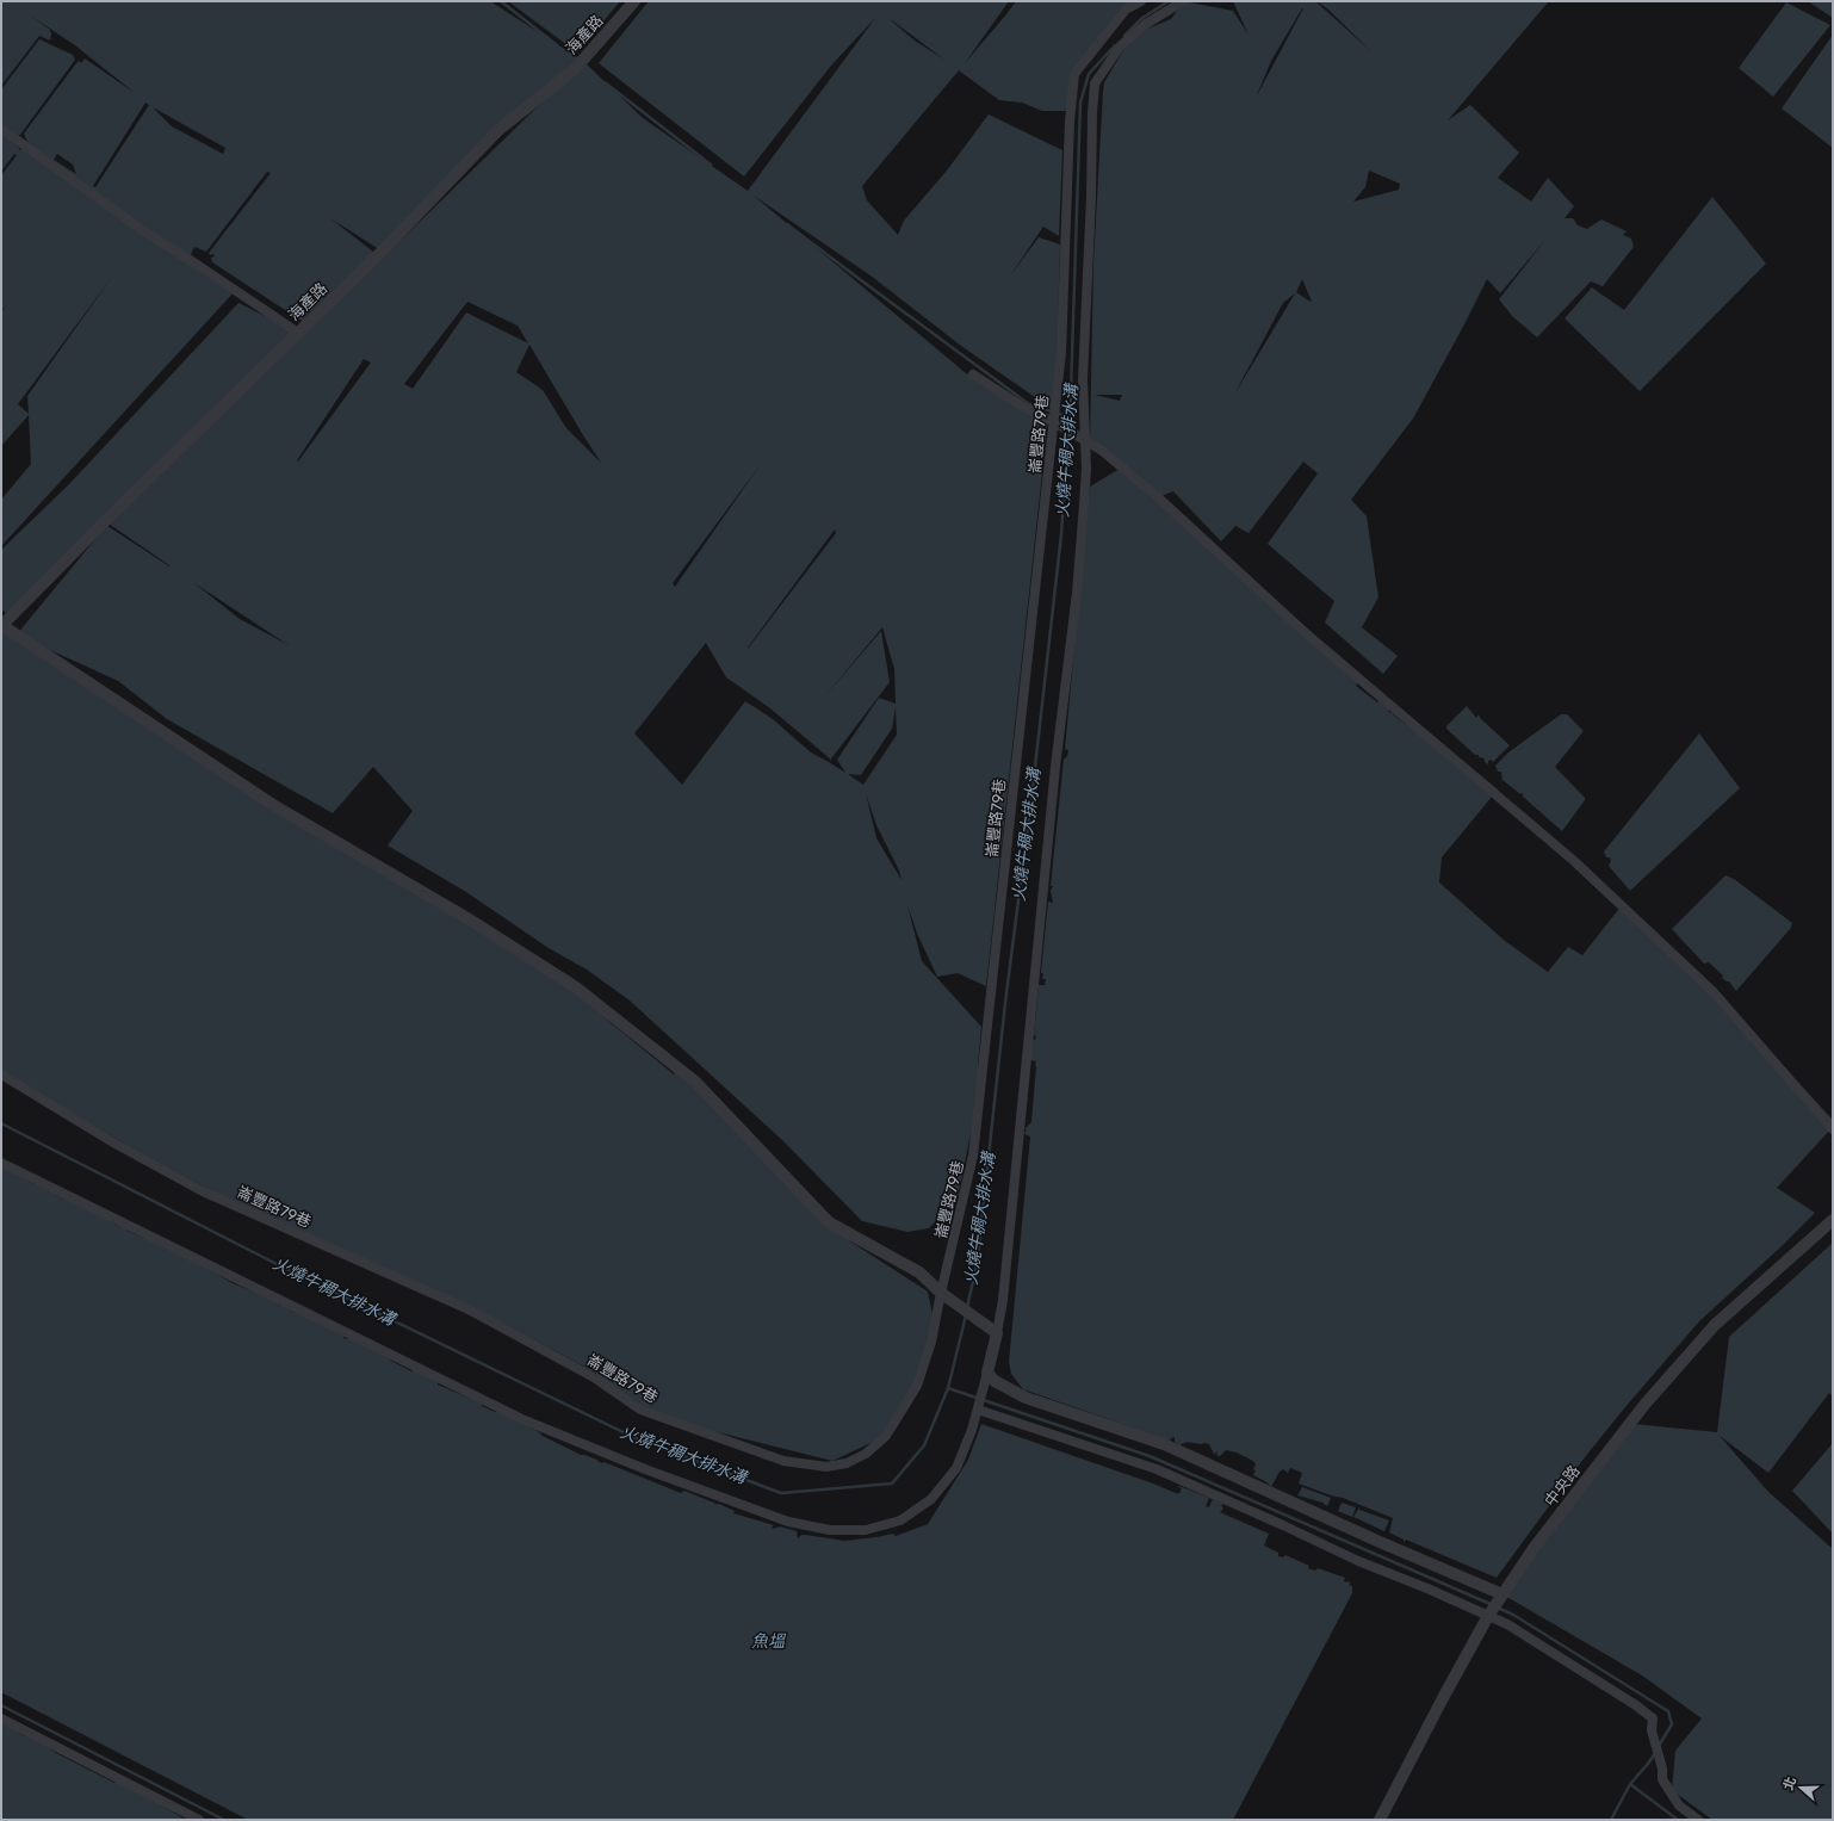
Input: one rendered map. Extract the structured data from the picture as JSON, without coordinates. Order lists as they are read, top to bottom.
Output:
{
  "streets": {
    "street": ["海產路", "崙豐路79巷", "中央路"]
  },
  "water": ["火燒牛稠大排水溝", "魚塭"],
  "north": "left"
}
